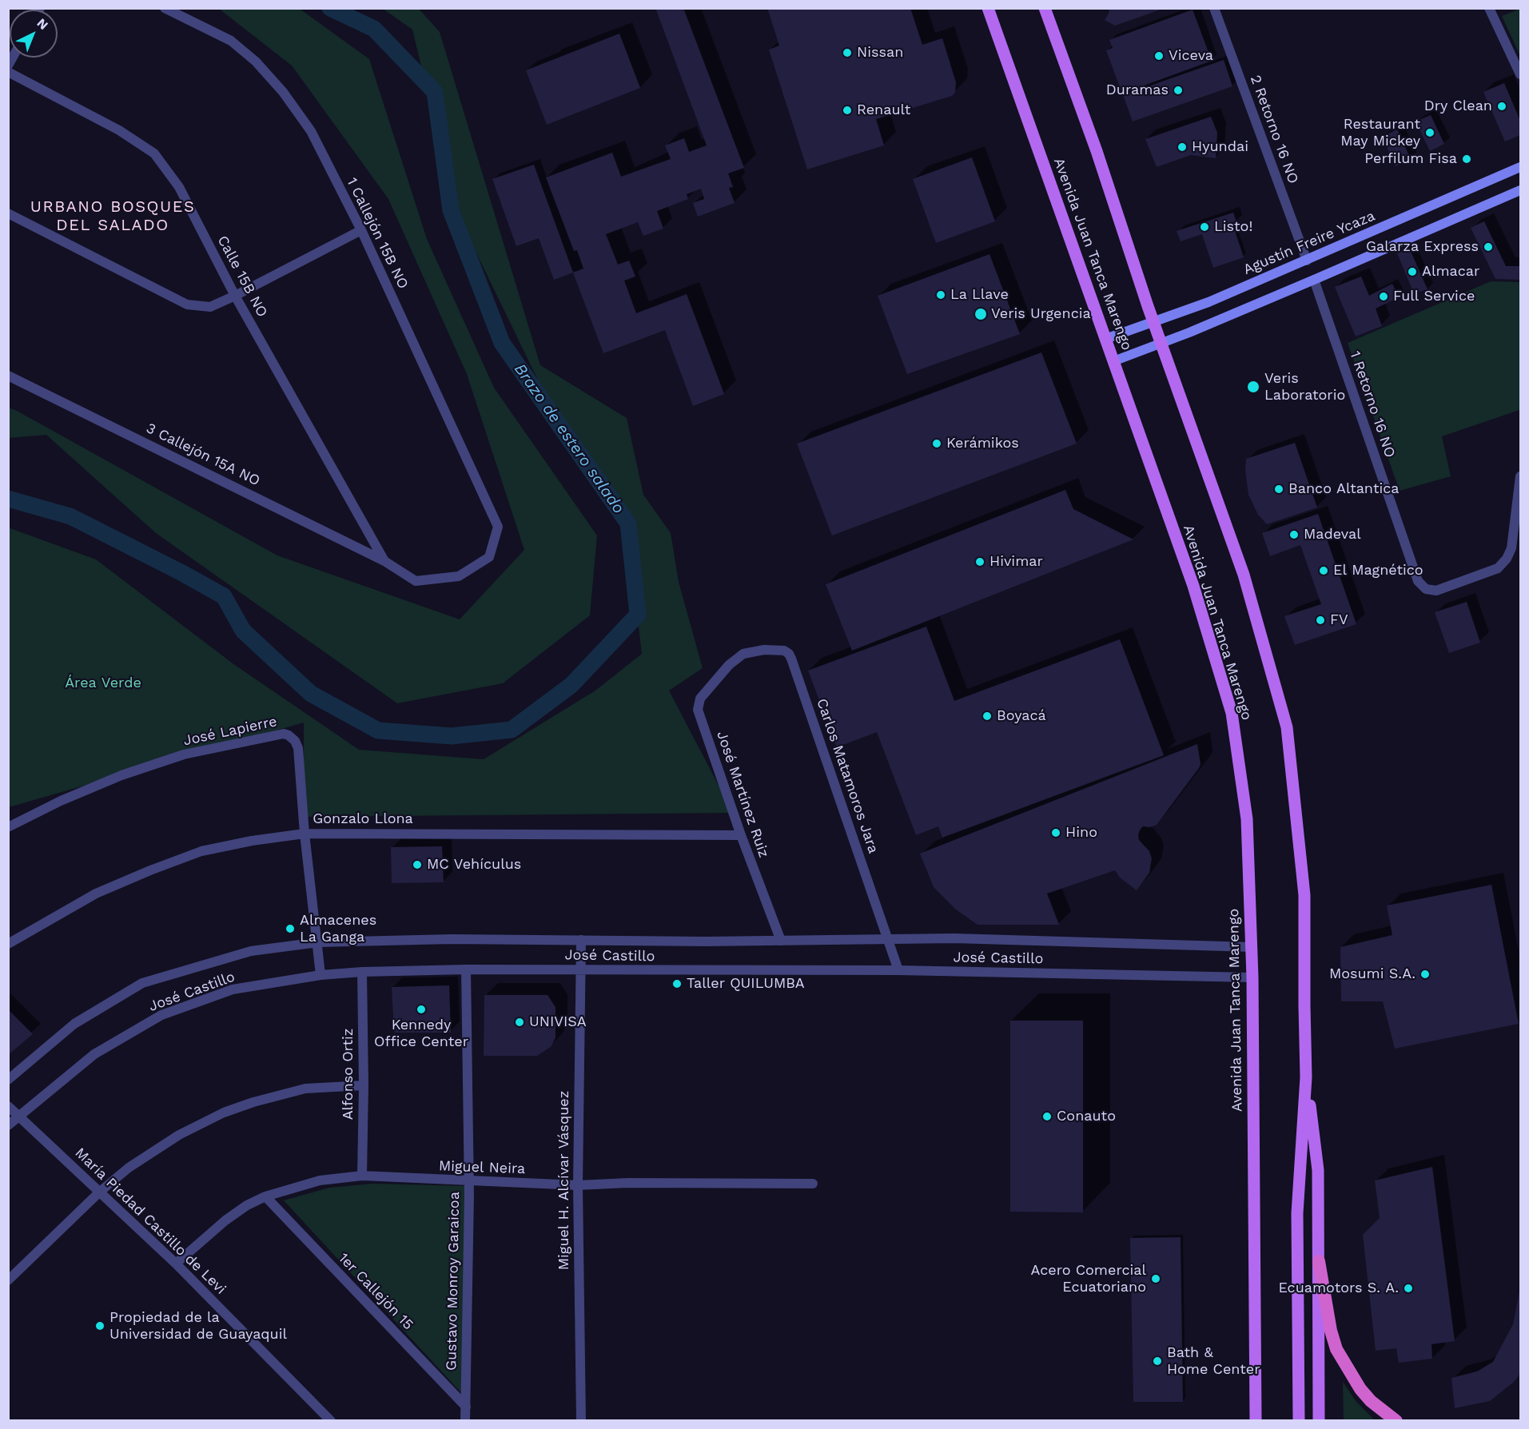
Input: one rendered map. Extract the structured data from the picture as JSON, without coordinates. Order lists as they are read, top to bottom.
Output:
{
  "streets": {
    "main road": ["Agustín Freire Ycaza", "Avenida Juan Tanca Marengo"],
    "street": [
      "2 Retorno 16 NO",
      "1 Callejón 15B NO",
      "Calle 15B NO",
      "1 Retorno 16 NO",
      "3 Callejón 15A NO",
      "José Lapierre",
      "Carlos Matamoros Jara",
      "José Martínez Ruiz",
      "Gonzalo Llona",
      "José Castillo",
      "Alfonso Ortiz",
      "Miguel Neira",
      "Miguel H. Alcívar Vásquez",
      "María Piedad Castillo de Levi",
      "Gustavo Monroy Garaicoa",
      "1er Callejón 15"
    ]
  },
  "crossings": [
    ["2 Retorno 16 NO", "Agustín Freire Ycaza"],
    ["1 Callejón 15B NO", "3 Callejón 15A NO"],
    ["Agustín Freire Ycaza", "Avenida Juan Tanca Marengo"],
    ["Avenida Juan Tanca Marengo", "José Castillo"],
    ["Calle 15B NO", "3 Callejón 15A NO"],
    ["José Lapierre", "Gonzalo Llona"],
    ["José Lapierre", "José Castillo"],
    ["Carlos Matamoros Jara", "José Martínez Ruiz"],
    ["Carlos Matamoros Jara", "José Castillo"],
    ["José Martínez Ruiz", "Gonzalo Llona"],
    ["José Martínez Ruiz", "José Castillo"],
    ["José Castillo", "Alfonso Ortiz"],
    ["José Castillo", "Miguel H. Alcívar Vásquez"],
    ["José Castillo", "María Piedad Castillo de Levi"],
    ["José Castillo", "Gustavo Monroy Garaicoa"],
    ["Alfonso Ortiz", "Miguel Neira"],
    ["Miguel Neira", "Miguel H. Alcívar Vásquez"],
    ["Miguel Neira", "María Piedad Castillo de Levi"],
    ["Miguel Neira", "Gustavo Monroy Garaicoa"],
    ["Miguel Neira", "1er Callejón 15"],
    ["Gustavo Monroy Garaicoa", "1er Callejón 15"]
  ],
  "districts": ["URBANO BOSQUES DEL SALADO"],
  "water": ["Brazo de estero salado"],
  "parks": ["Área Verde"],
  "places": [
    "Nissan",
    "Viceva",
    "Duramas",
    "Dry Clean",
    "Renault",
    "Restaurant May Mickey",
    "Hyundai",
    "Perfilum Fisa",
    "Listo!",
    "Galarza Express",
    "Almacar",
    "La Llave",
    "Full Service",
    "Veris Urgencia",
    "Veris Laboratorio",
    "Kerámikos",
    "Banco Altantica",
    "Madeval",
    "Hivimar",
    "El Magnético",
    "FV",
    "Boyacá",
    "Hino",
    "MC Vehículus",
    "Almacenes La Ganga",
    "Mosumi S.A.",
    "Taller QUILUMBA",
    "Kennedy Office Center",
    "UNIVISA",
    "Conauto",
    "Acero Comercial Ecuatoriano",
    "Ecuamotors S. A.",
    "Propiedad de la Universidad de Guayaquil",
    "Bath & Home Center"
  ],
  "north": "top right"
}
